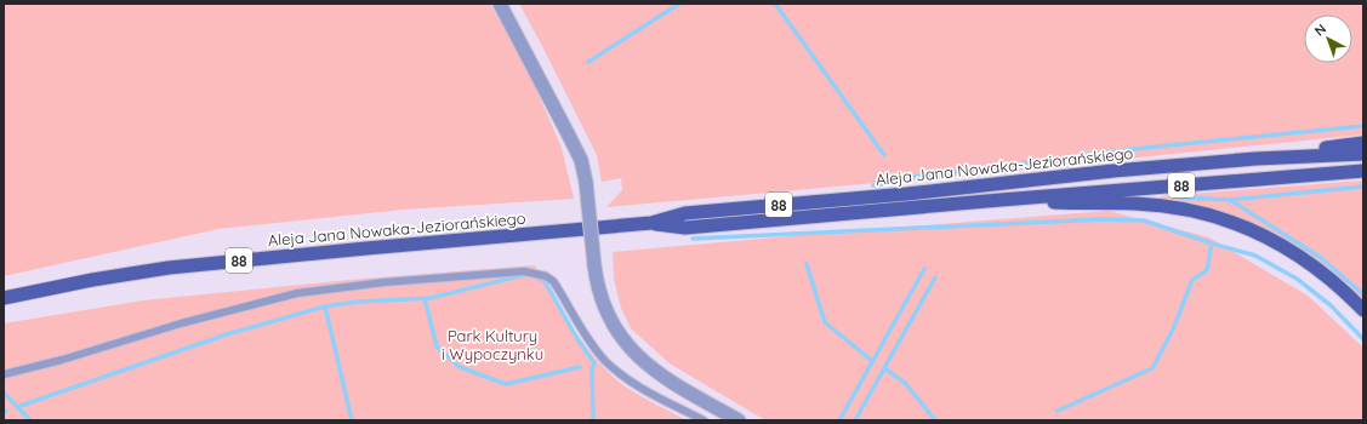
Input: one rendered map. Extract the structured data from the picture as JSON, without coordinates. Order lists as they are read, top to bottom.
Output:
{
  "streets": {
    "main road": ["Aleja Jana Nowaka-Jeziorańskiego", "88"]
  },
  "parks": ["Park Kultury i Wypoczynku"],
  "north": "top left"
}
